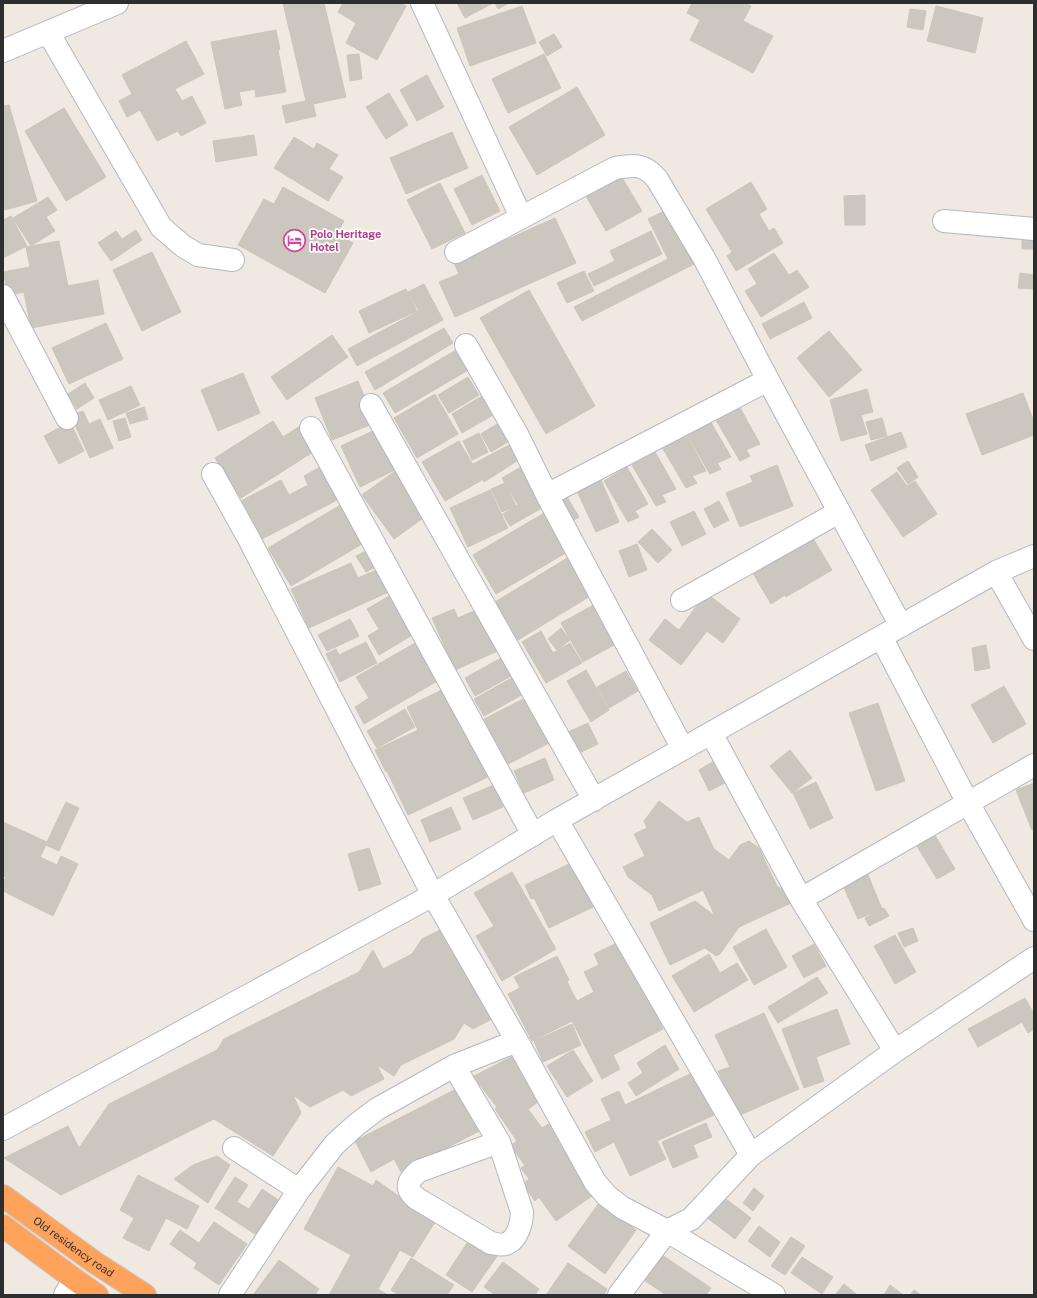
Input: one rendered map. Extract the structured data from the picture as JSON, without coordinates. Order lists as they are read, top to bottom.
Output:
{
  "streets": {
    "highway": ["Old residency road"]
  },
  "places": {
    "hotel": ["Polo Heritage Hotel"]
  }
}
